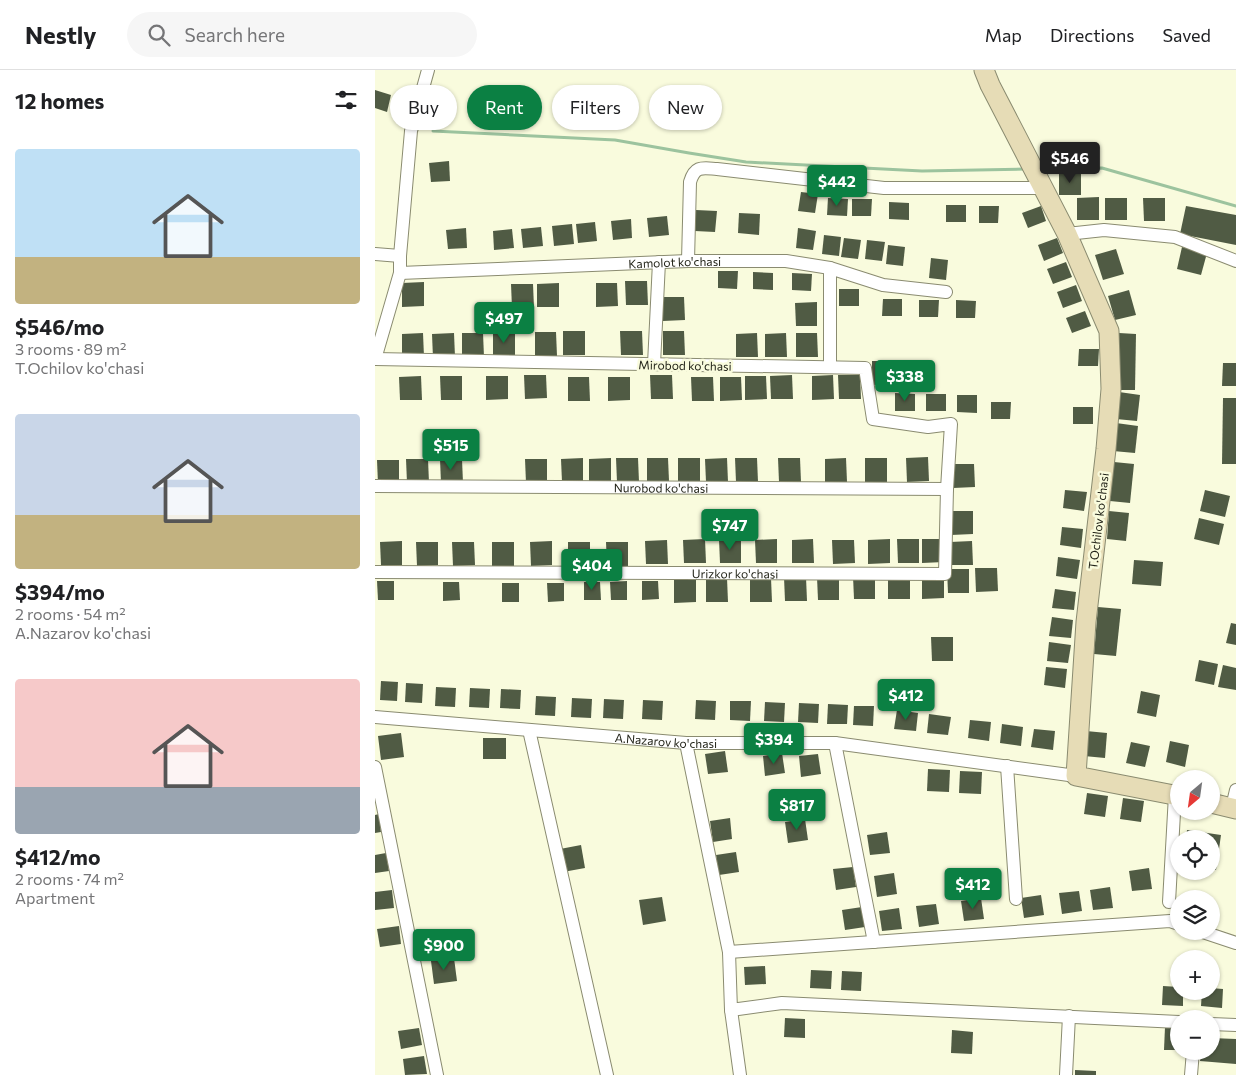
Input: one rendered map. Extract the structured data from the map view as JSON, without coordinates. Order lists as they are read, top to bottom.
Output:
{
  "streets": {
    "main road": ["T.Ochilov ko'chasi"],
    "street": [
      "Kamolot ko'chasi",
      "Mirobod ko'chasi",
      "Nurobod ko'chasi",
      "Urizkor ko'chasi",
      "A.Nazarov ko'chasi"
    ]
  },
  "crossings": [
    ["Mirobod ko'chasi", "Urizkor ko'chasi"],
    ["Nurobod ko'chasi", "Urizkor ko'chasi"],
    ["T.Ochilov ko'chasi", "A.Nazarov ko'chasi"]
  ],
  "north": "bottom left",
  "page": {
    "header": "Nestly",
    "search": "Search here",
    "nav": ["Map", "Directions", "Saved"],
    "heading": "12 homes",
    "chip": [
      "Buy",
      "Rent",
      "Filters",
      "New"
    ],
    "list": [
      {
        "name": "$546/mo",
        "note": "3 rooms · 89 m² · T.Ochilov ko'chasi"
      },
      {
        "name": "$394/mo",
        "note": "2 rooms · 54 m² · A.Nazarov ko'chasi"
      },
      {
        "name": "$412/mo",
        "note": "2 rooms · 74 m² · Apartment"
      }
    ],
    "price": [
      "$546",
      "$442",
      "$497",
      "$338",
      "$515",
      "$747",
      "$404",
      "$412",
      "$394",
      "$817",
      "$412",
      "$900"
    ],
    "map_buttons": ["+", "−"]
  }
}
